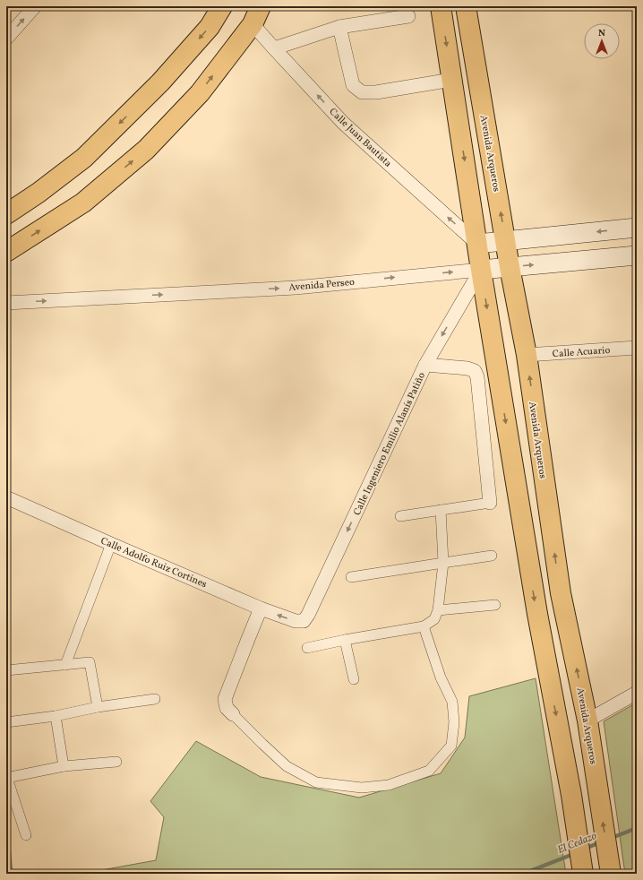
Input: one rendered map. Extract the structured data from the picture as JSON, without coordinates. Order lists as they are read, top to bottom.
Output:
{
  "streets": {
    "main road": ["Avenida Arqueros", "Avenida Perseo"],
    "street": [
      "Calle Juan Bautista",
      "Calle Acuario",
      "Calle Ingeniero Emilio Alanís Patiño",
      "Calle Adolfo Ruiz Cortines"
    ]
  },
  "crossings": [
    ["Avenida Arqueros", "Avenida Perseo"],
    ["Avenida Arqueros", "Calle Acuario"],
    ["Avenida Perseo", "Calle Ingeniero Emilio Alanís Patiño"],
    ["Calle Ingeniero Emilio Alanís Patiño", "Calle Adolfo Ruiz Cortines"]
  ],
  "one_way": ["Calle Juan Bautista", "Avenida Perseo", "Calle Ingeniero Emilio Alanís Patiño"],
  "water": ["El Cedazo"],
  "north": "top"
}
